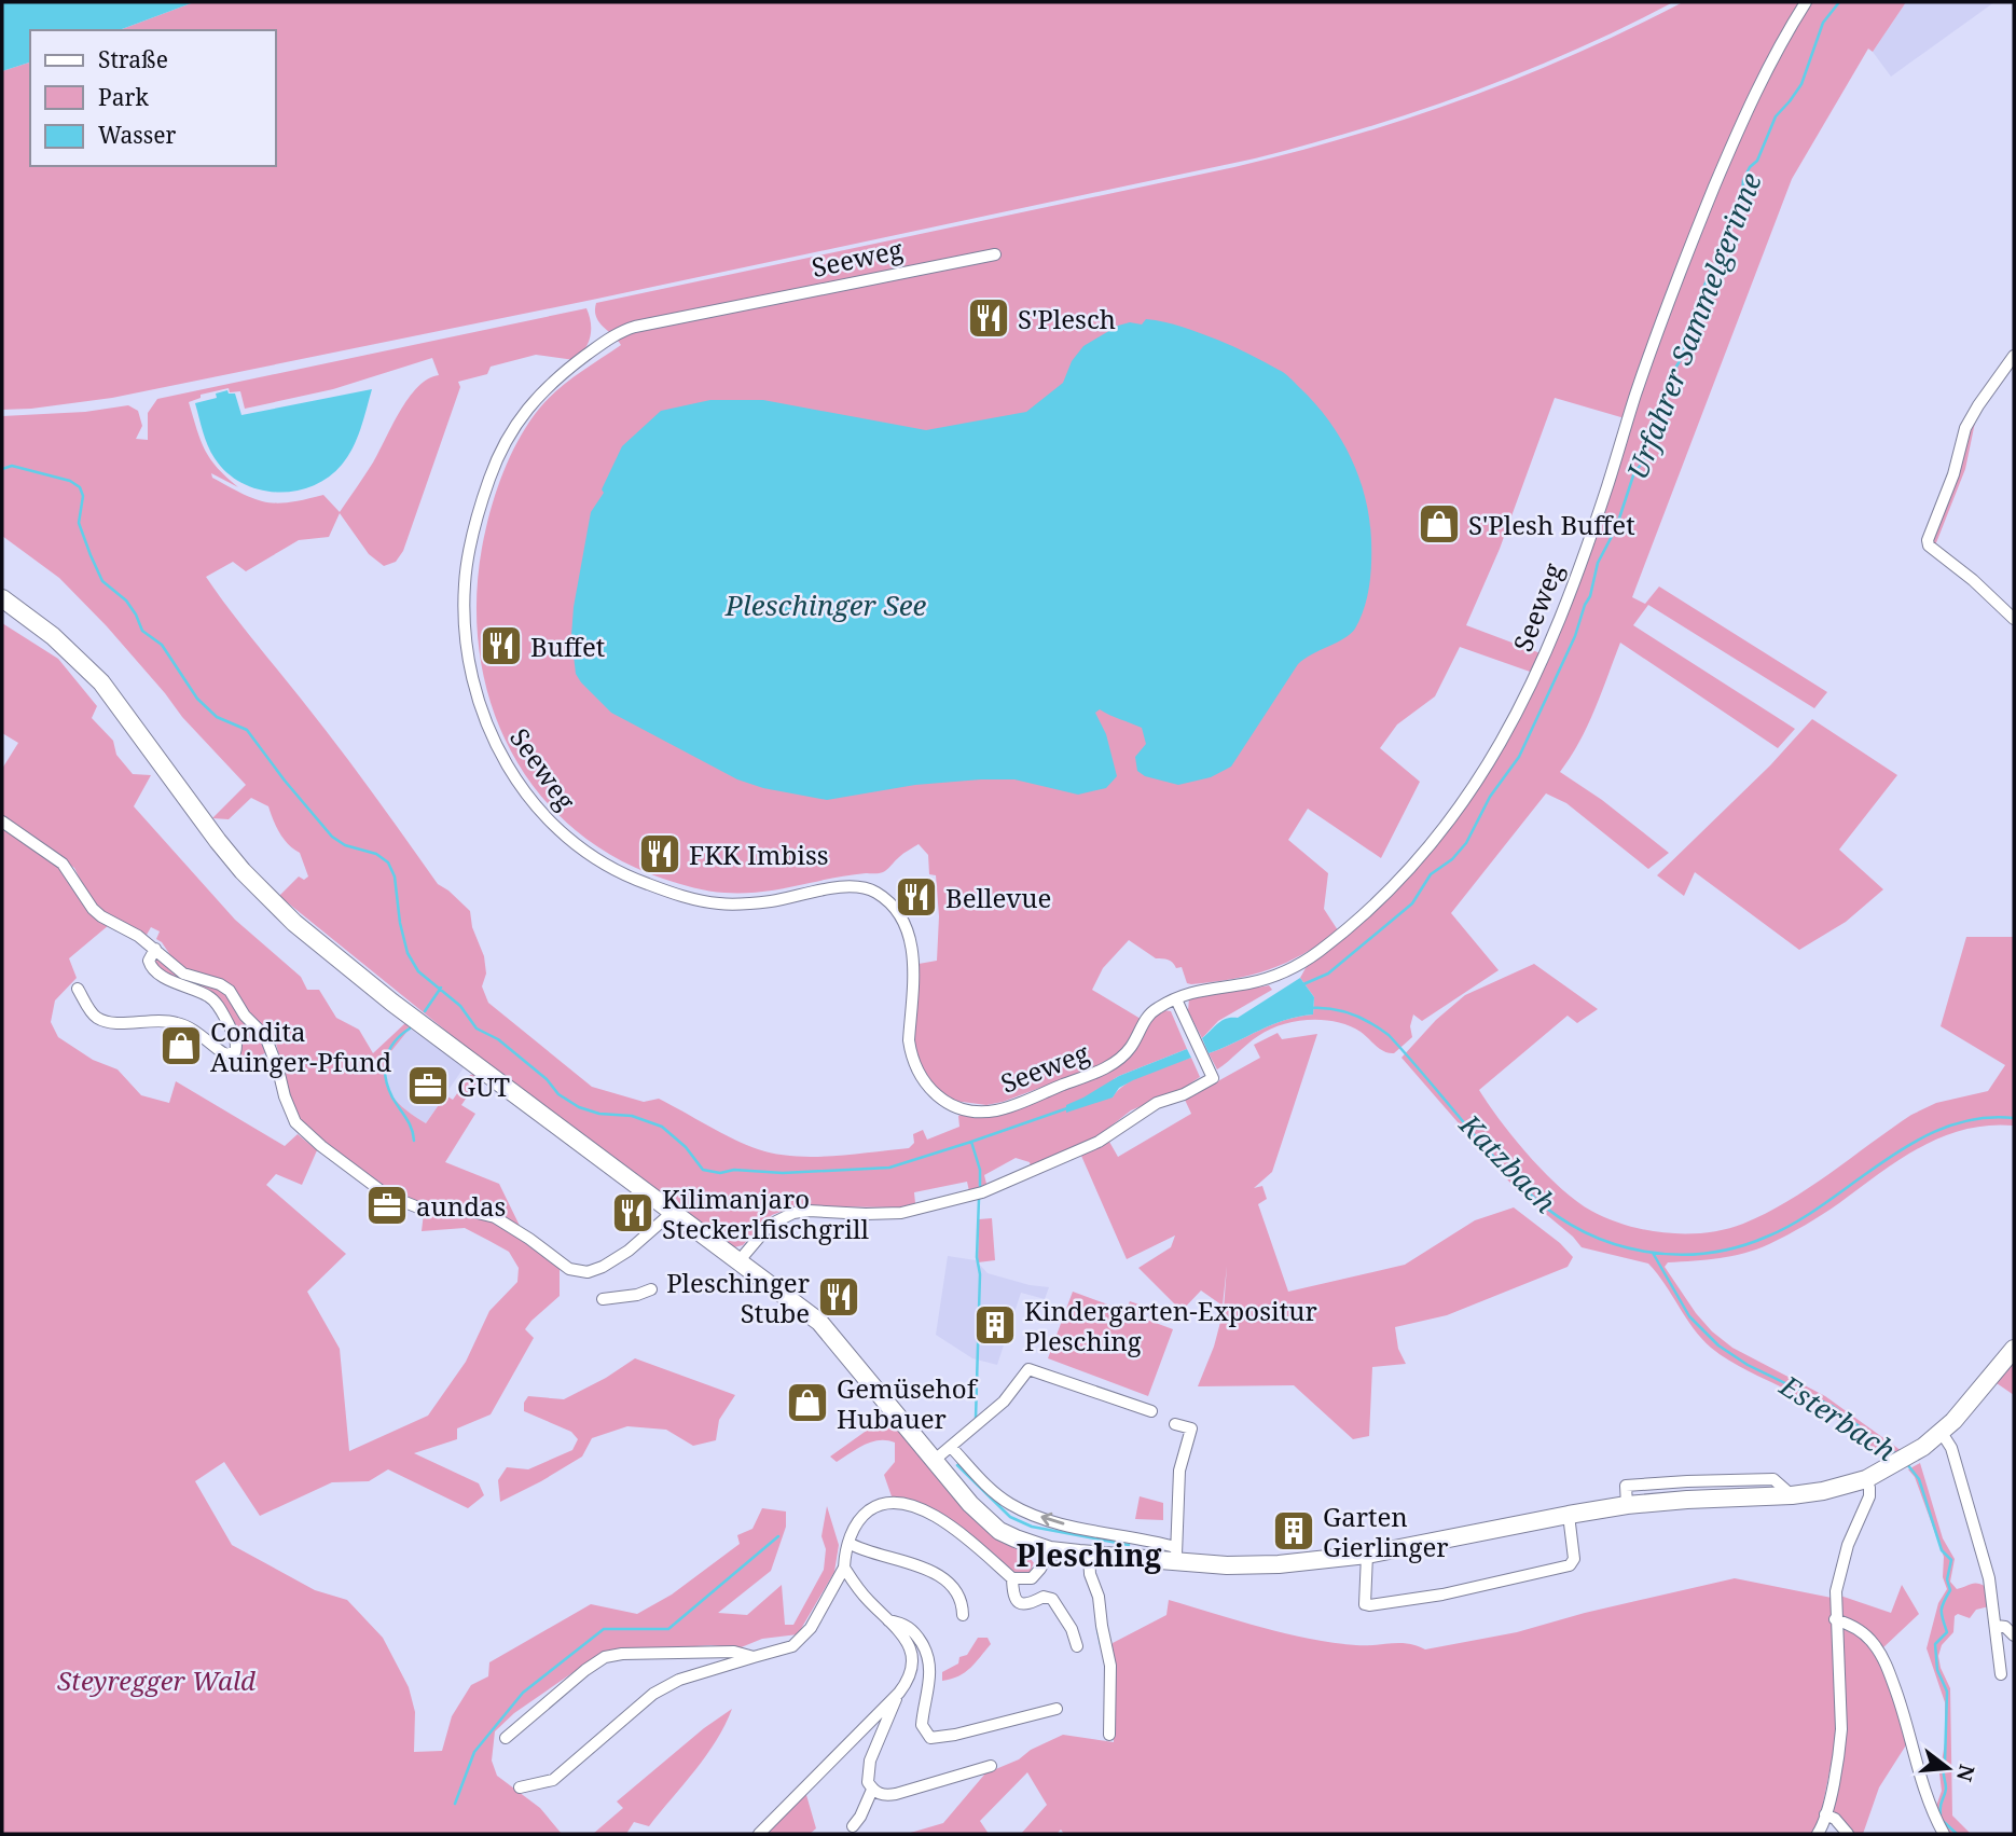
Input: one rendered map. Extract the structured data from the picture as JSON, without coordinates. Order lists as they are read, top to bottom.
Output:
{
  "streets": {
    "street": ["Seeweg"]
  },
  "districts": ["Plesching"],
  "water": [
    "Urfahrer Sammelgerinne",
    "Pleschinger See",
    "Katzbach",
    "Esterbach"
  ],
  "parks": ["Steyregger Wald"],
  "places": {
    "restaurant": [
      "S'Plesch",
      "Buffet",
      "FKK Imbiss",
      "Bellevue",
      "Kilimanjaro Steckerlfischgrill",
      "Pleschinger Stube"
    ],
    "shop": ["S'Plesh Buffet", "Condita Auinger-Pfund", "Gemüsehof Hubauer"],
    "office": ["GUT", "aundas"],
    "building": ["Kindergarten-Expositur Plesching", "Garten Gierlinger"]
  },
  "legend": ["Straße", "Park", "Wasser"],
  "north": "right"
}
